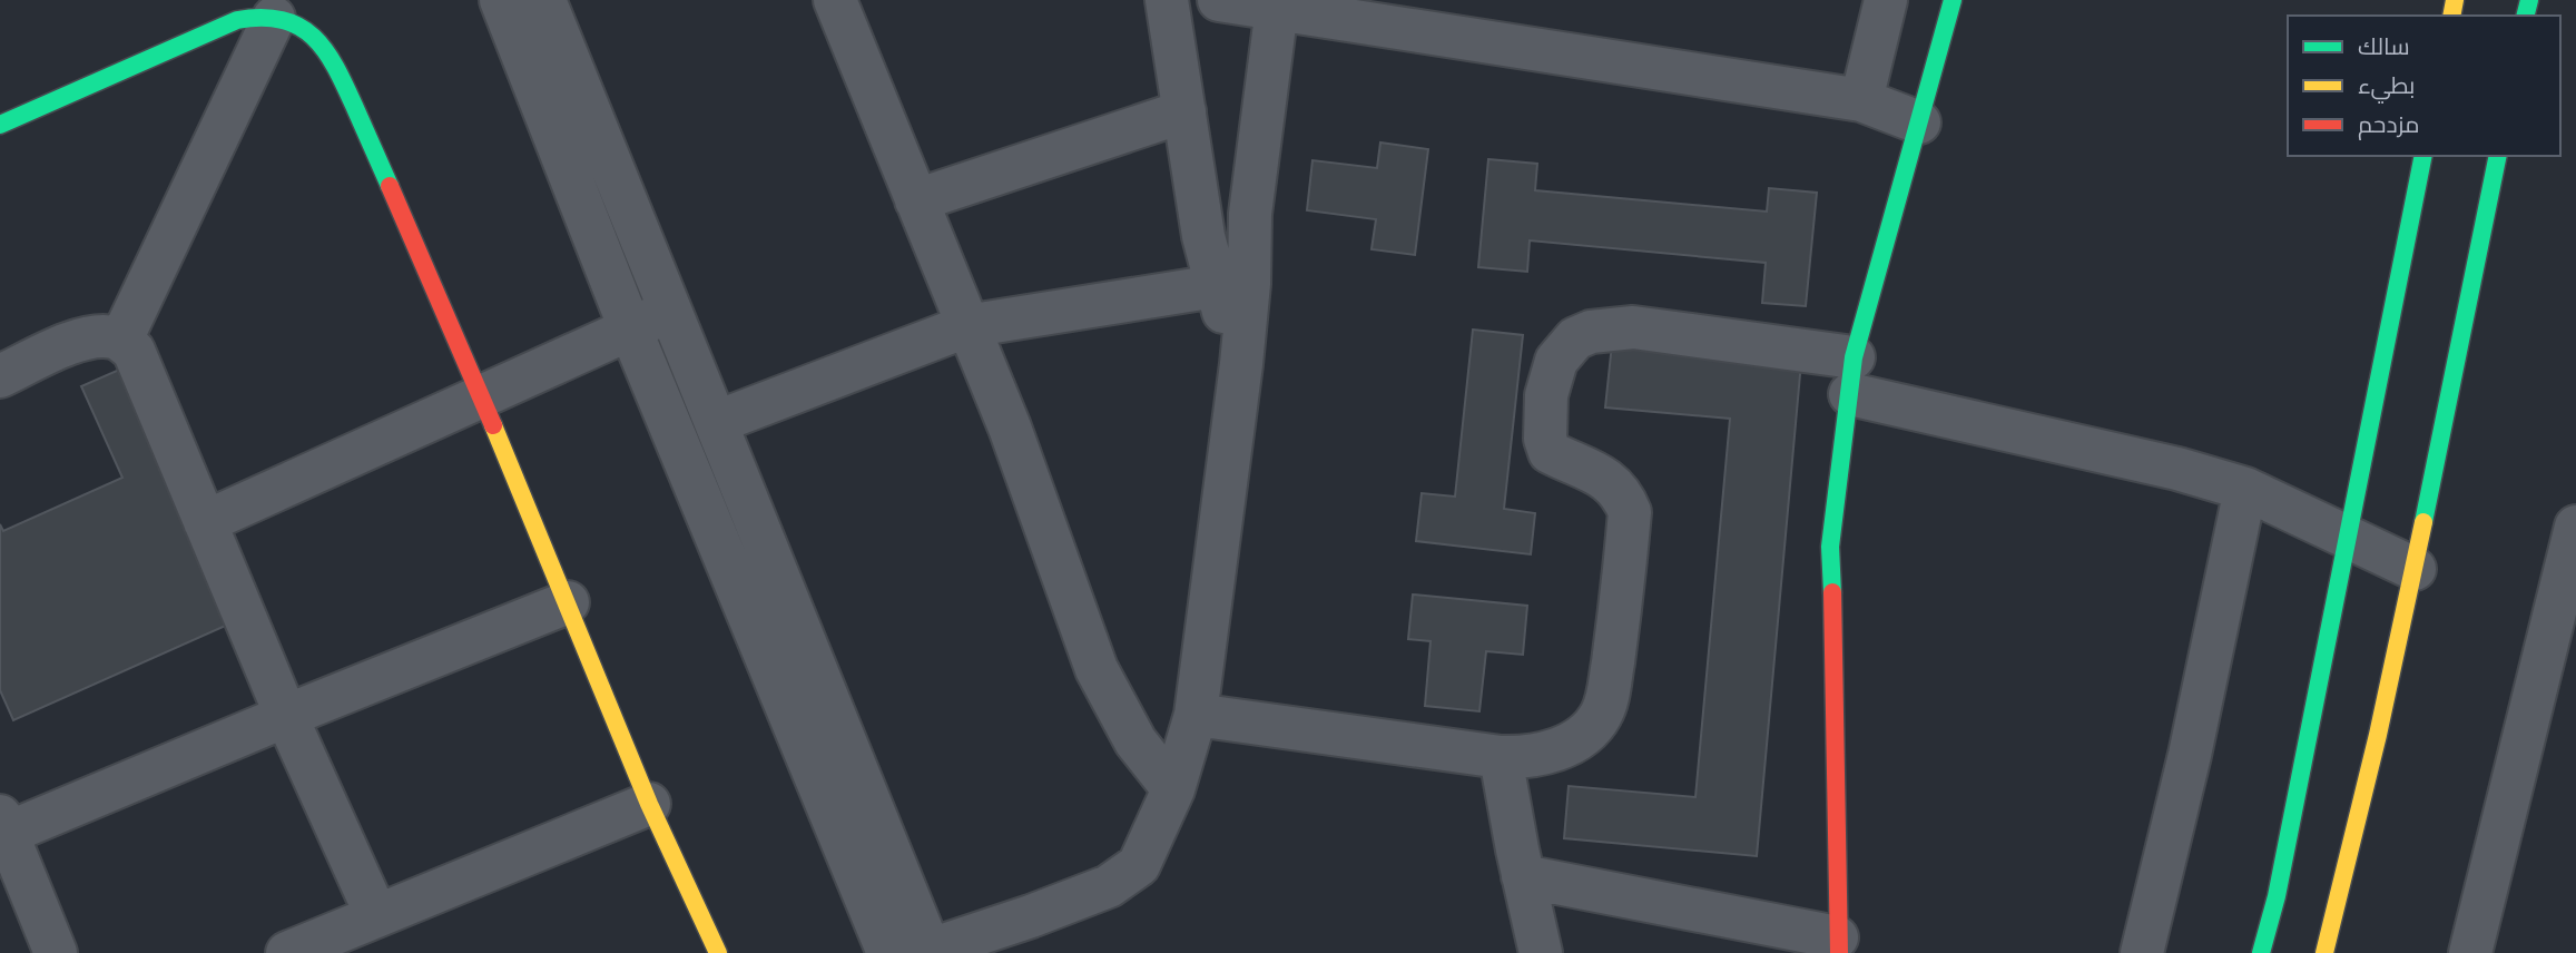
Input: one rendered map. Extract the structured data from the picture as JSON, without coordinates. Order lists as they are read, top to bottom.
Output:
{
  "legend": ["سالك", "بطيء", "مزدحم"]
}
